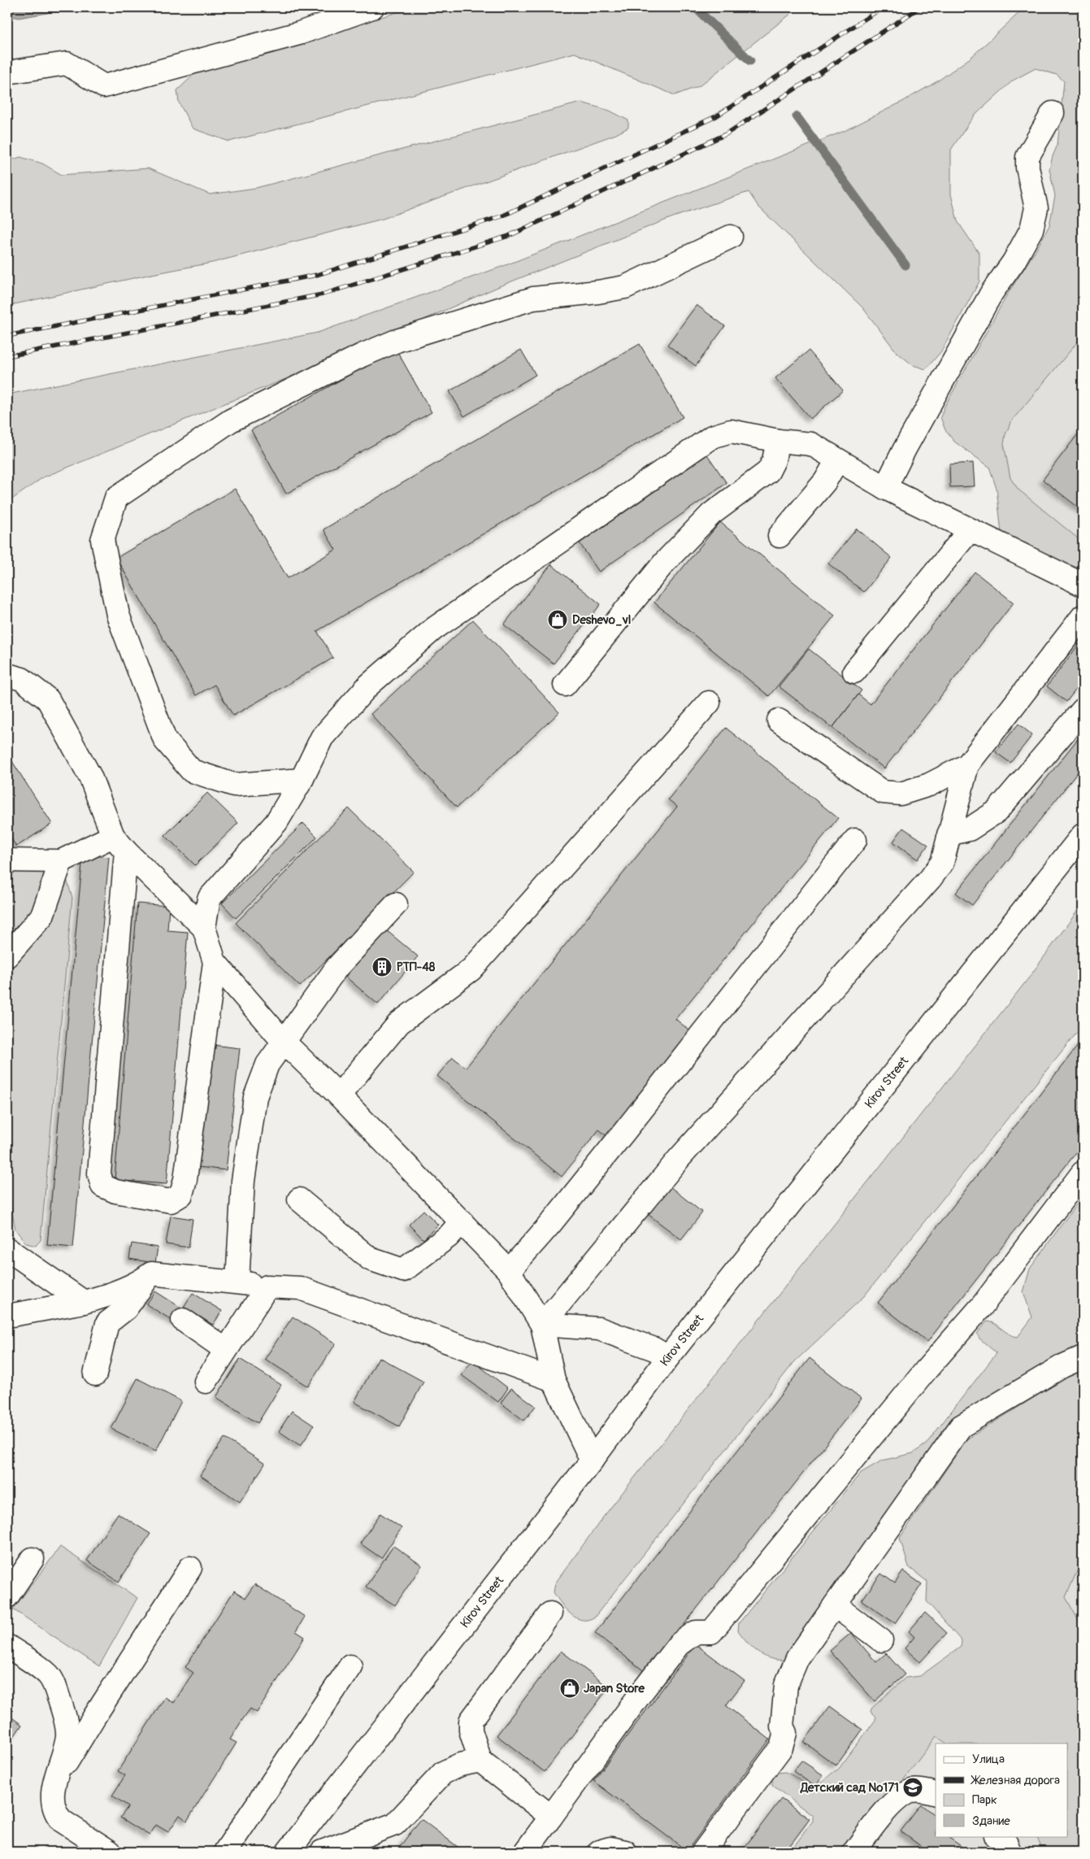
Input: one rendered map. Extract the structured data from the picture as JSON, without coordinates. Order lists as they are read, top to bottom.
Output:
{
  "streets": {
    "street": ["Kirov Street"]
  },
  "places": {
    "shop": ["Deshevo_vl", "Japan Store"],
    "building": ["РТП-48"],
    "school or university": ["Детский сад №171"]
  },
  "legend": [
    "Улица",
    "Железная дорога",
    "Парк",
    "Здание"
  ]
}
